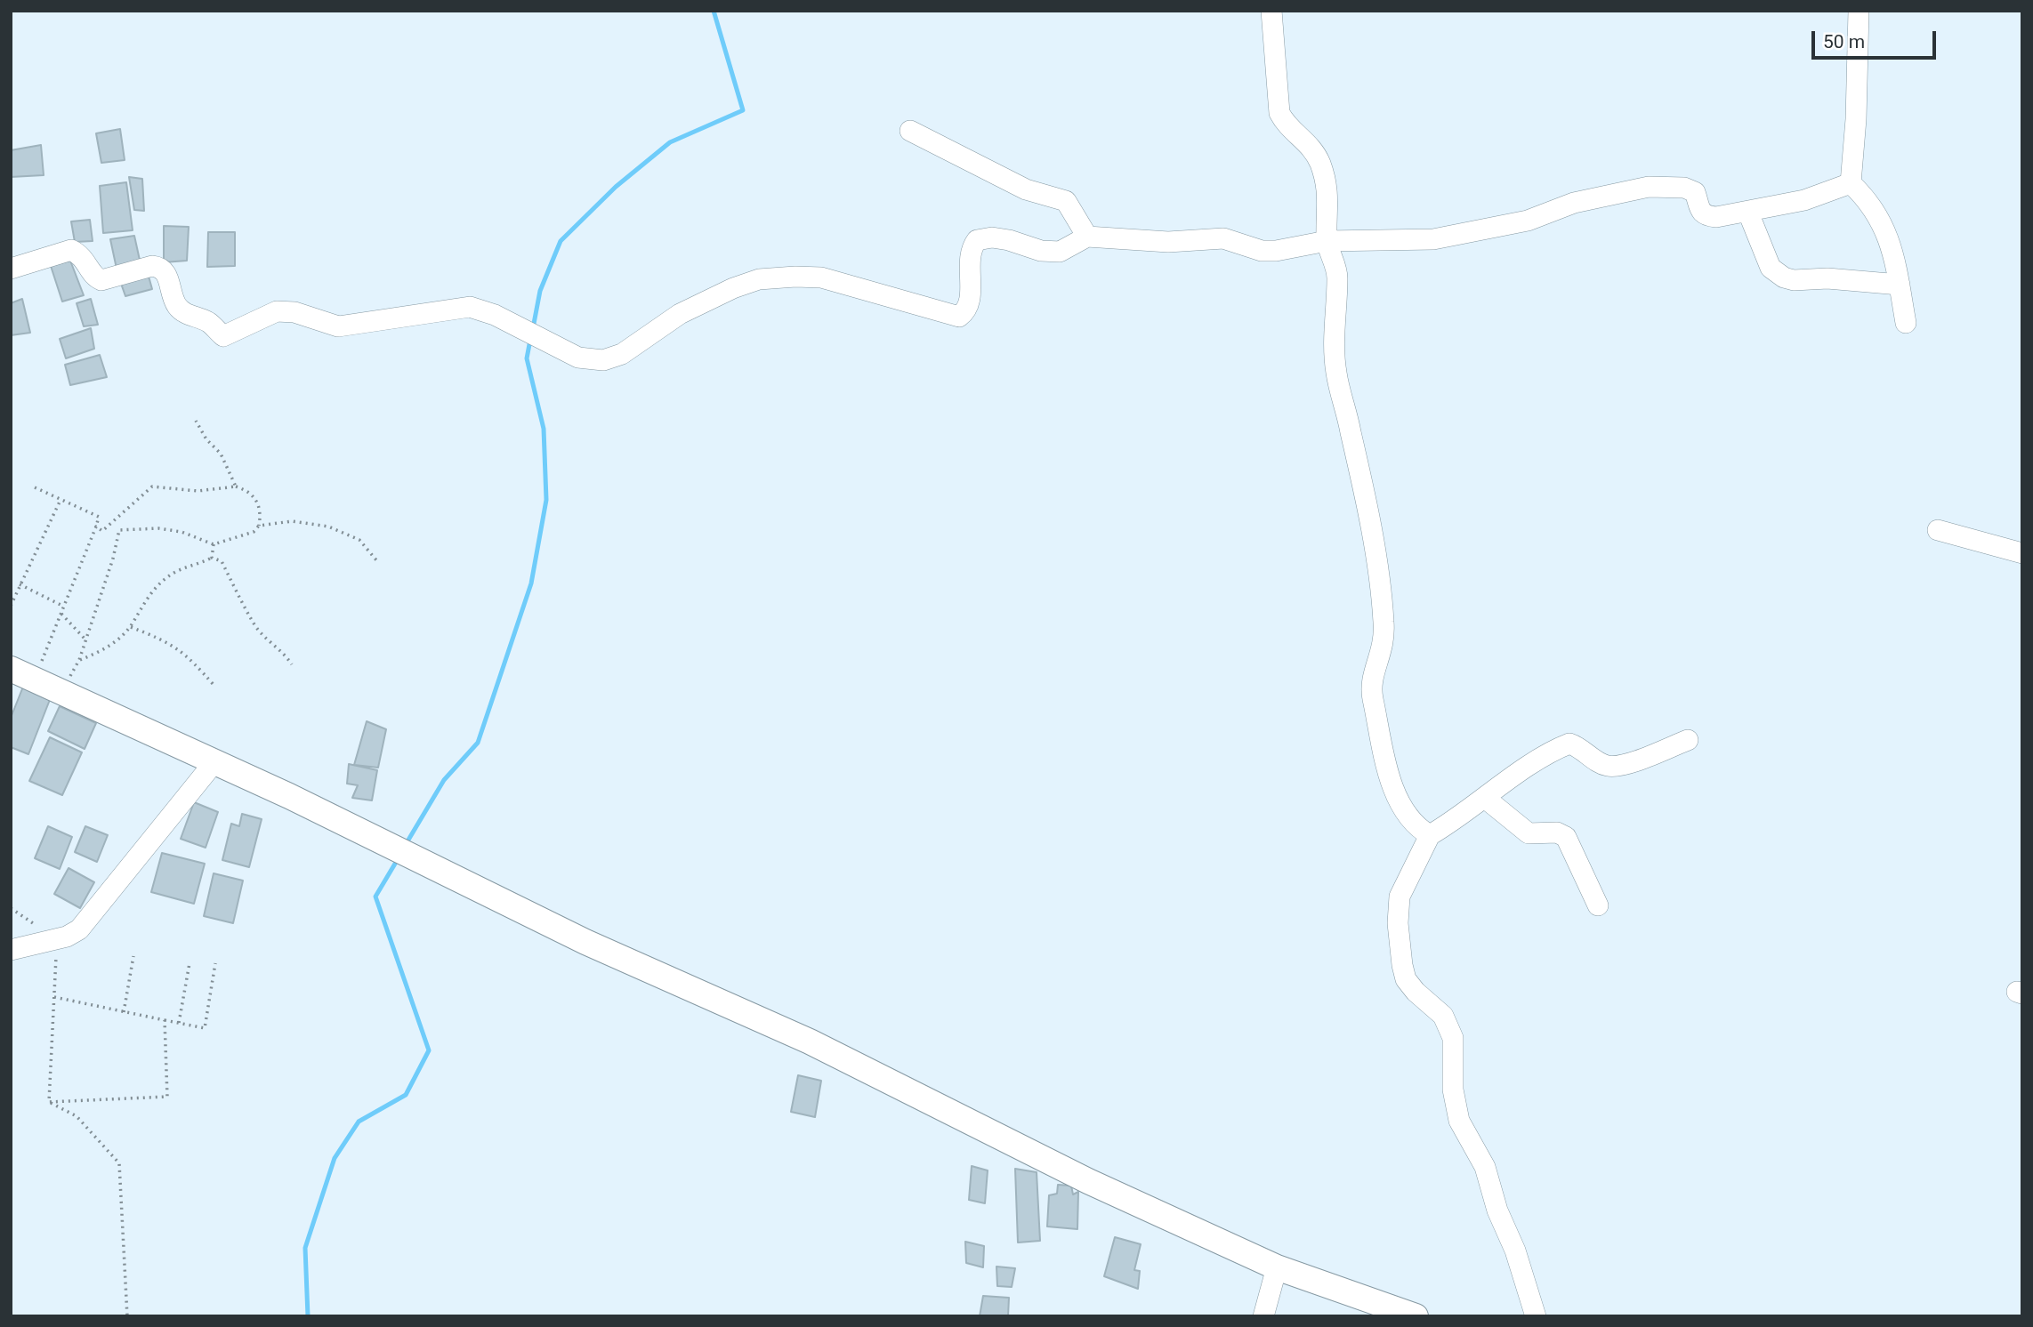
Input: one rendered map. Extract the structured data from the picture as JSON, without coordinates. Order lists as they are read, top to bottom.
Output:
{
  "scale_bar": "50 m"
}
